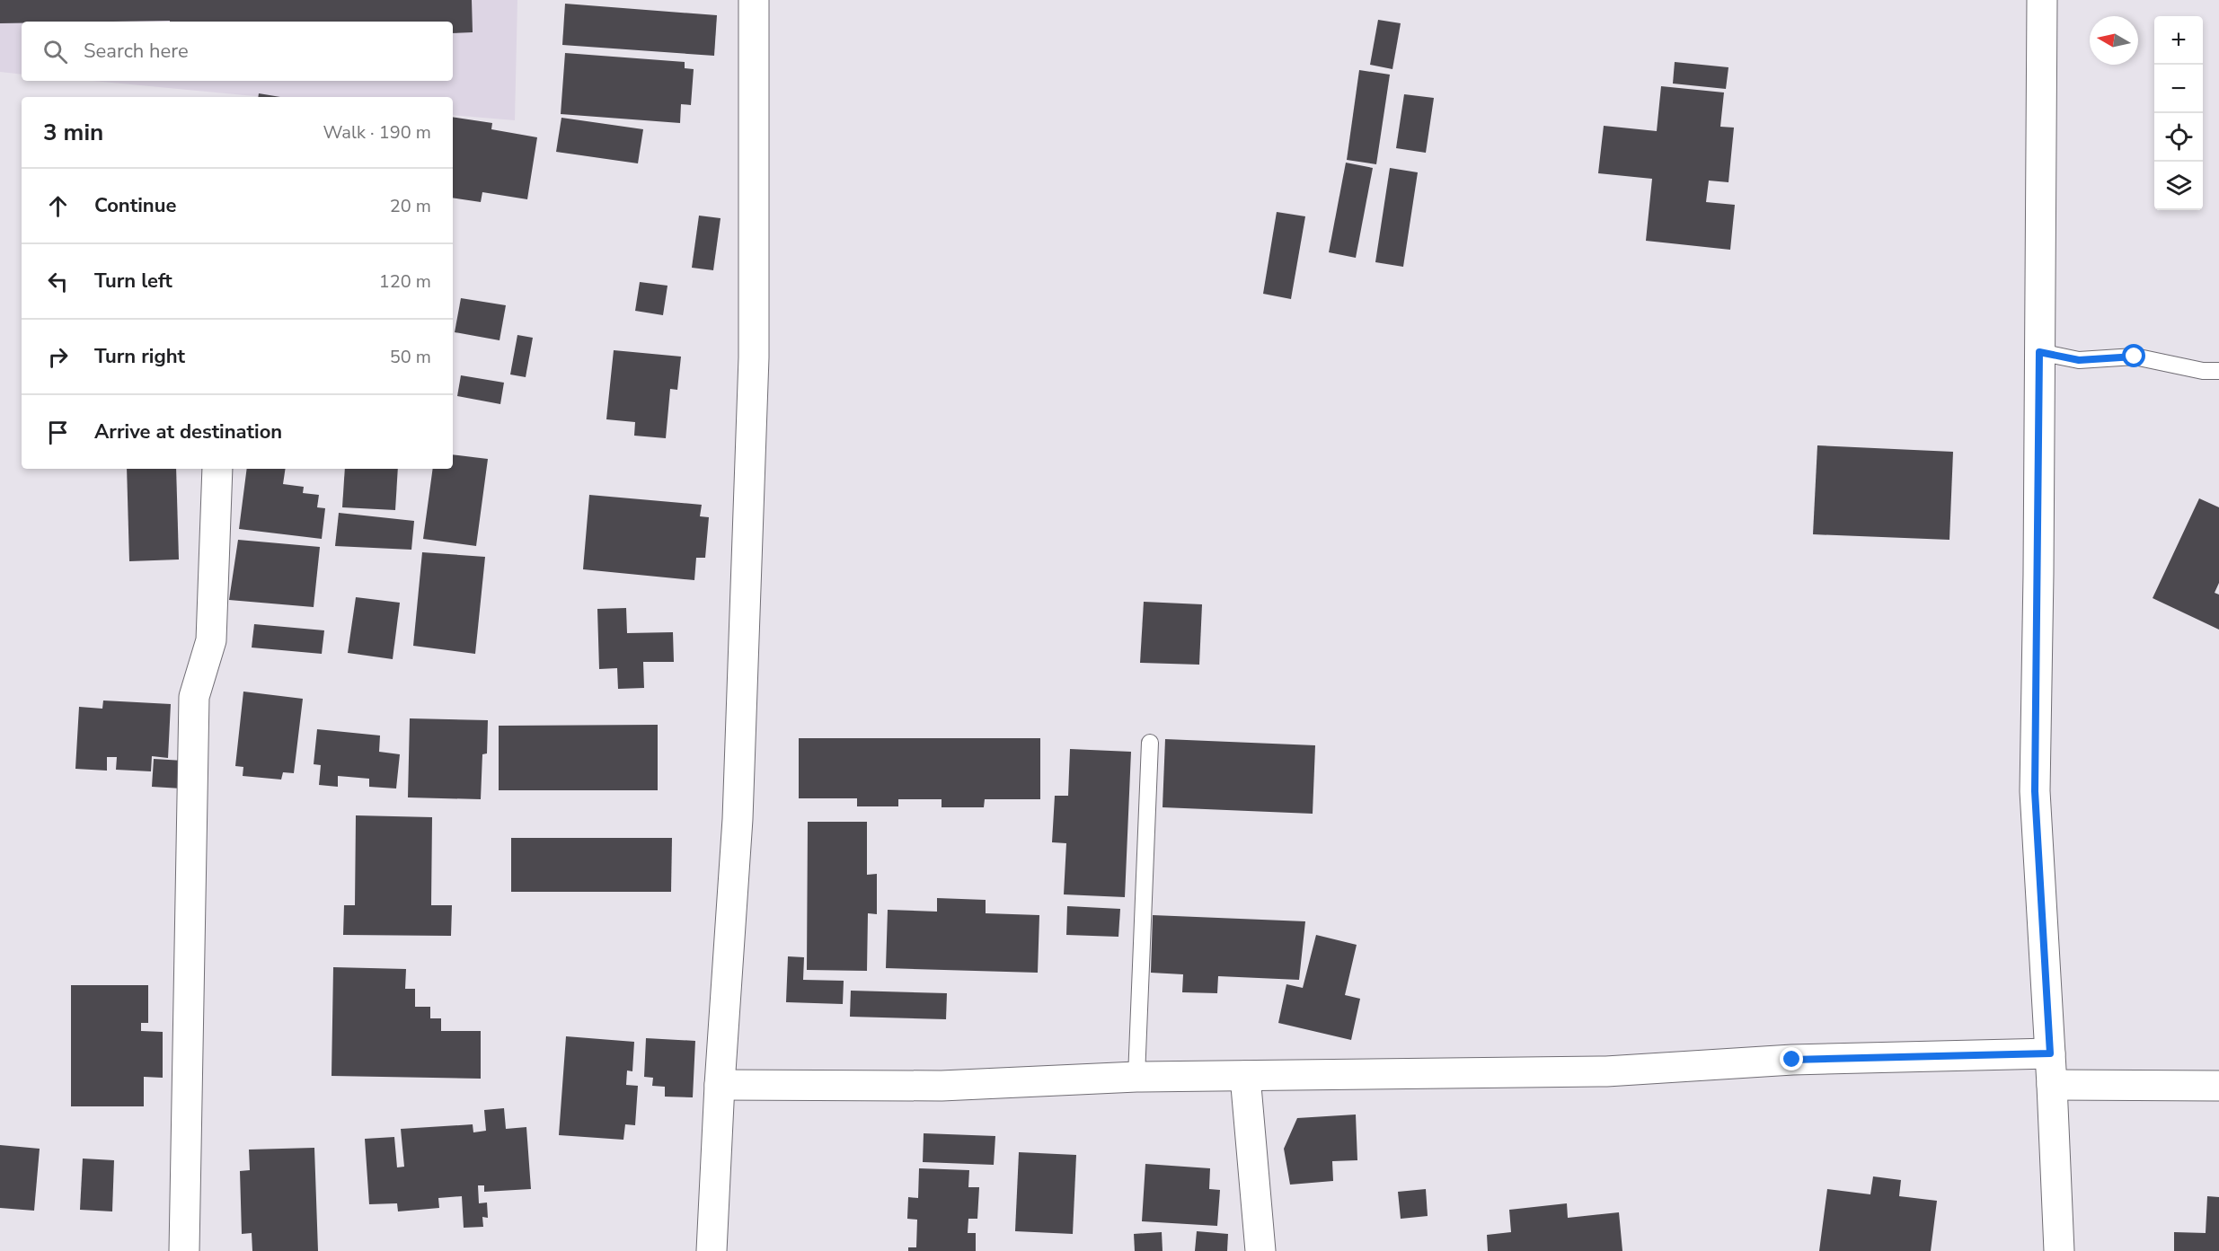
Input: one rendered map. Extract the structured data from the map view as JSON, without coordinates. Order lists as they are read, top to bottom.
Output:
{
  "north": "left",
  "page": {
    "map_buttons": ["+", "−"],
    "search": "Search here",
    "heading": ["3 min", "Walk · 190 m"],
    "list": [
      ["Continue", "20 m"],
      ["Turn left", "120 m"],
      ["Turn right", "50 m"],
      "Arrive at destination"
    ]
  }
}
